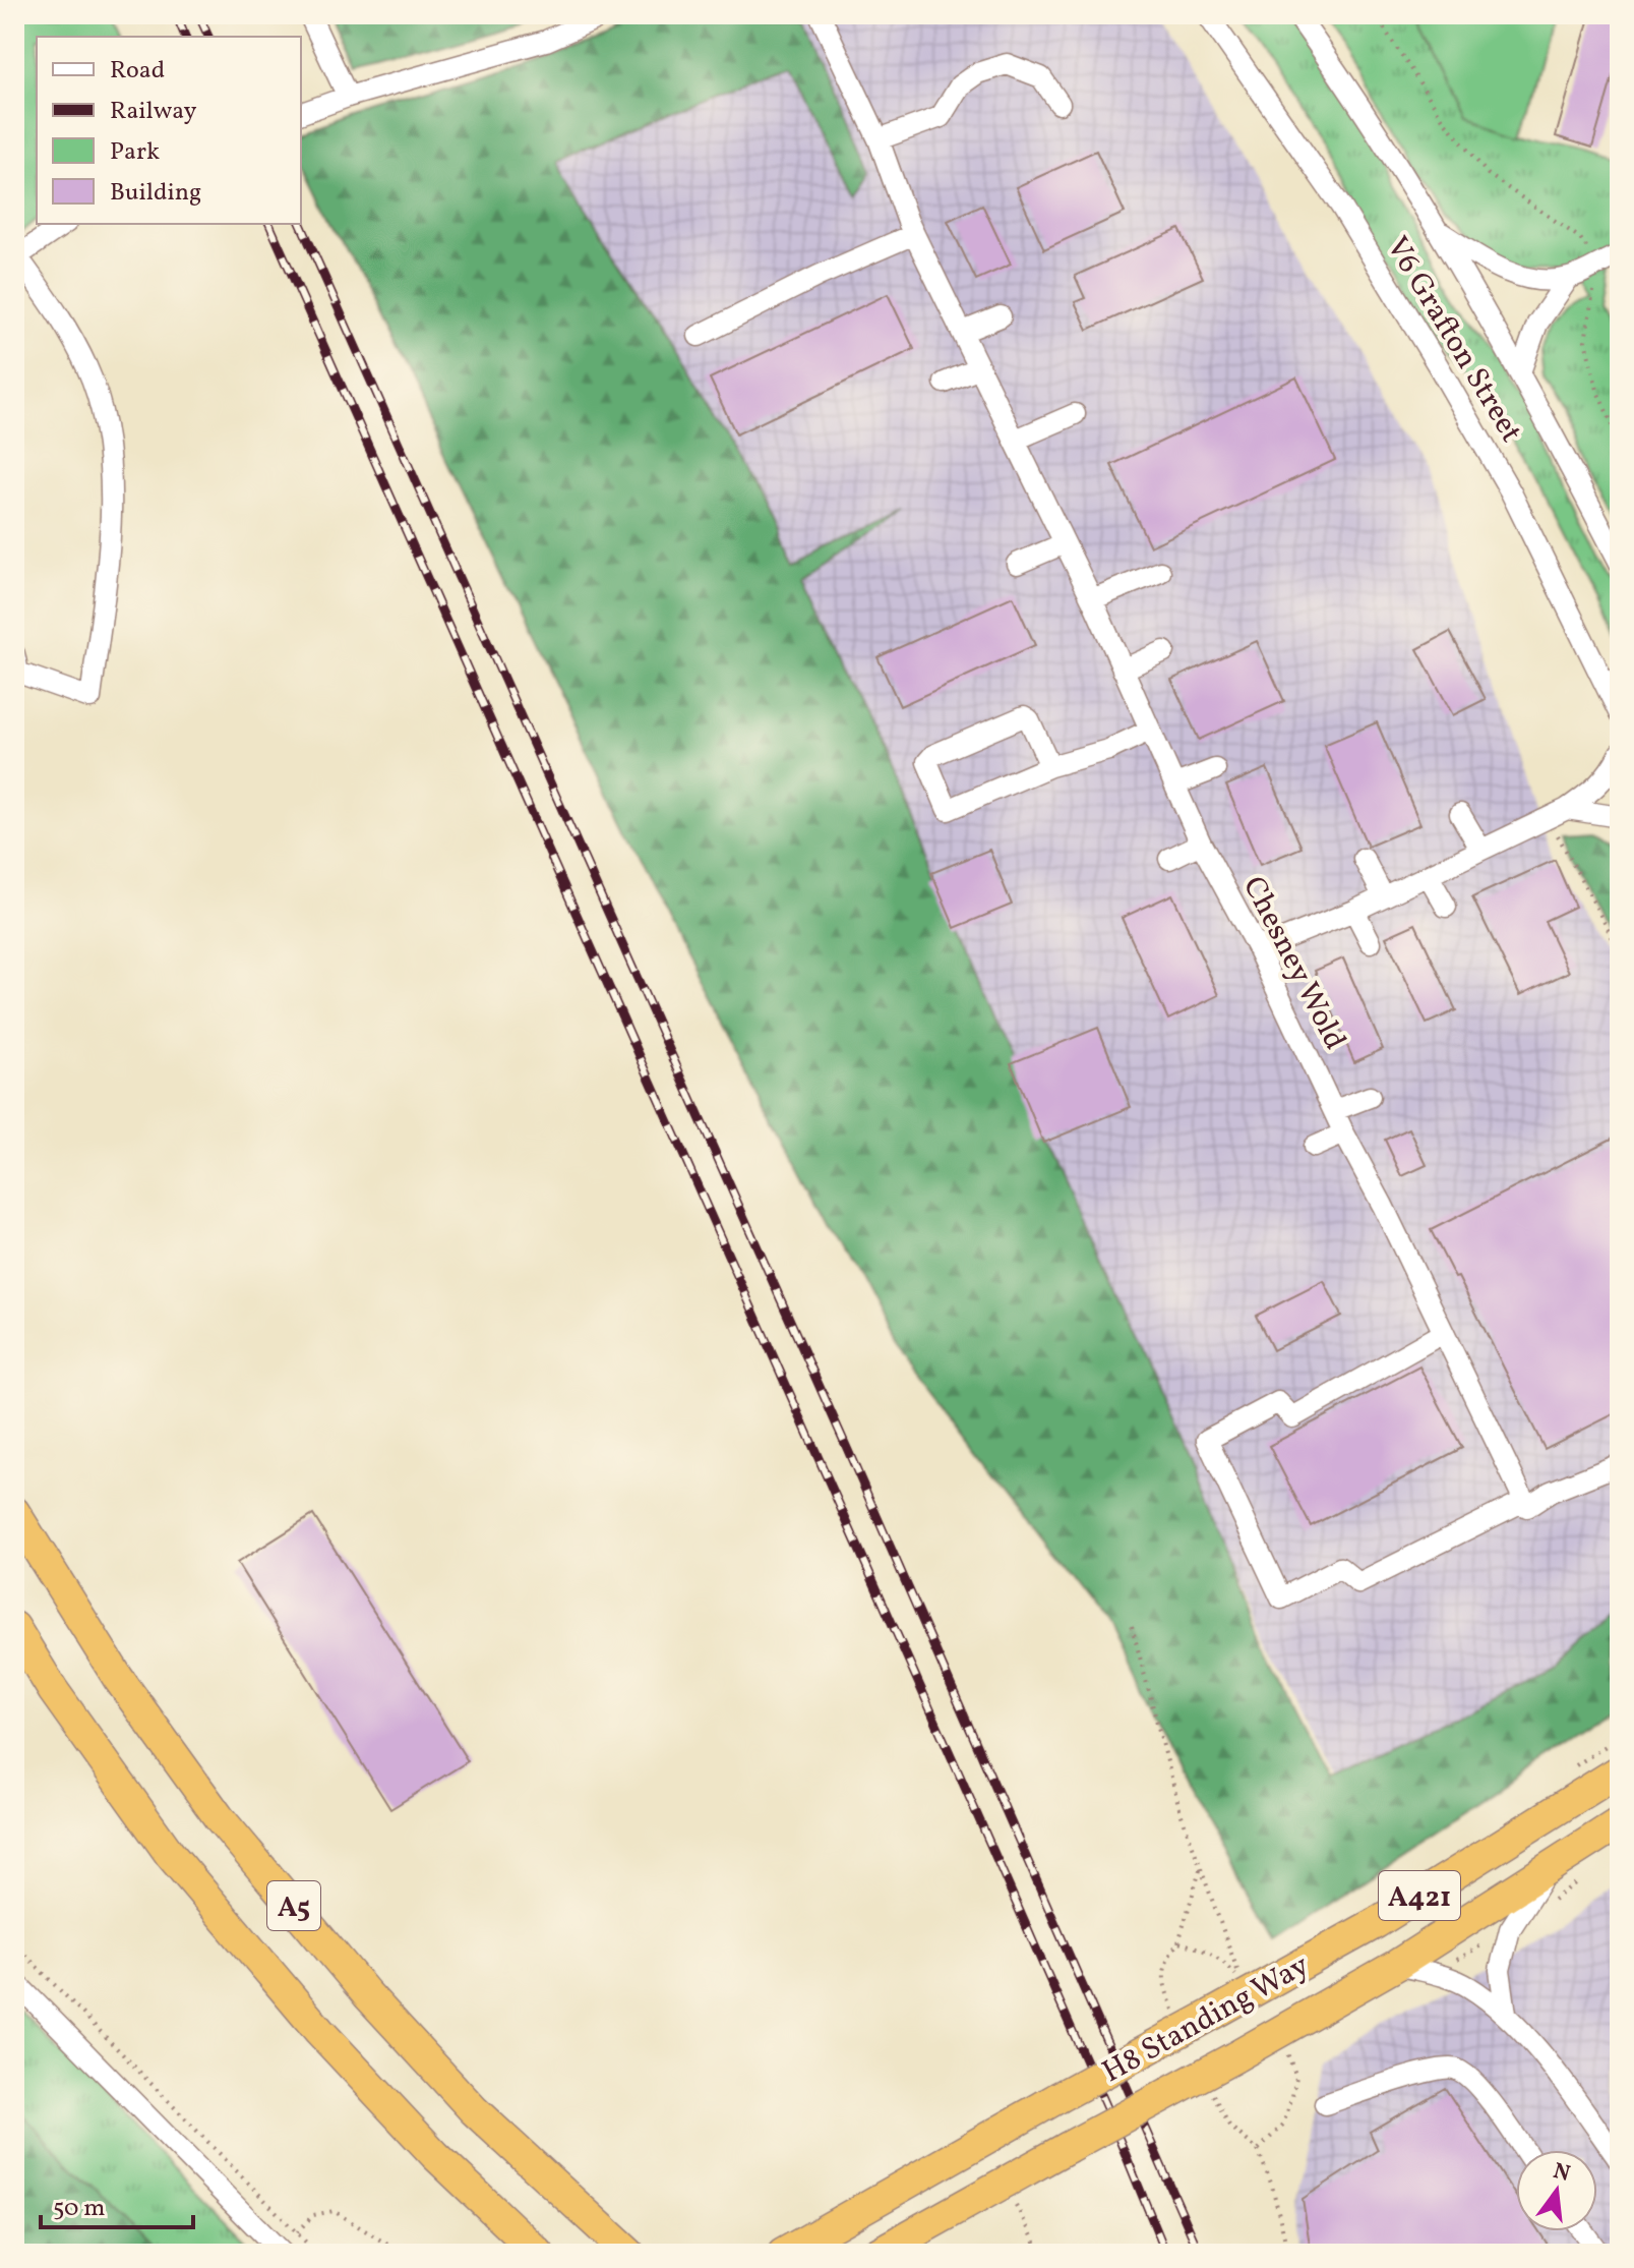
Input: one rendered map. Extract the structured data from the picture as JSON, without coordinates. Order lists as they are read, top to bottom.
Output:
{
  "streets": {
    "highway": ["A421", "A5", "H8 Standing Way"],
    "street": ["V6 Grafton Street", "Chesney Wold"]
  },
  "legend": [
    "Road",
    "Railway",
    "Park",
    "Building"
  ],
  "scale_bar": "50 m",
  "north": "top"
}
